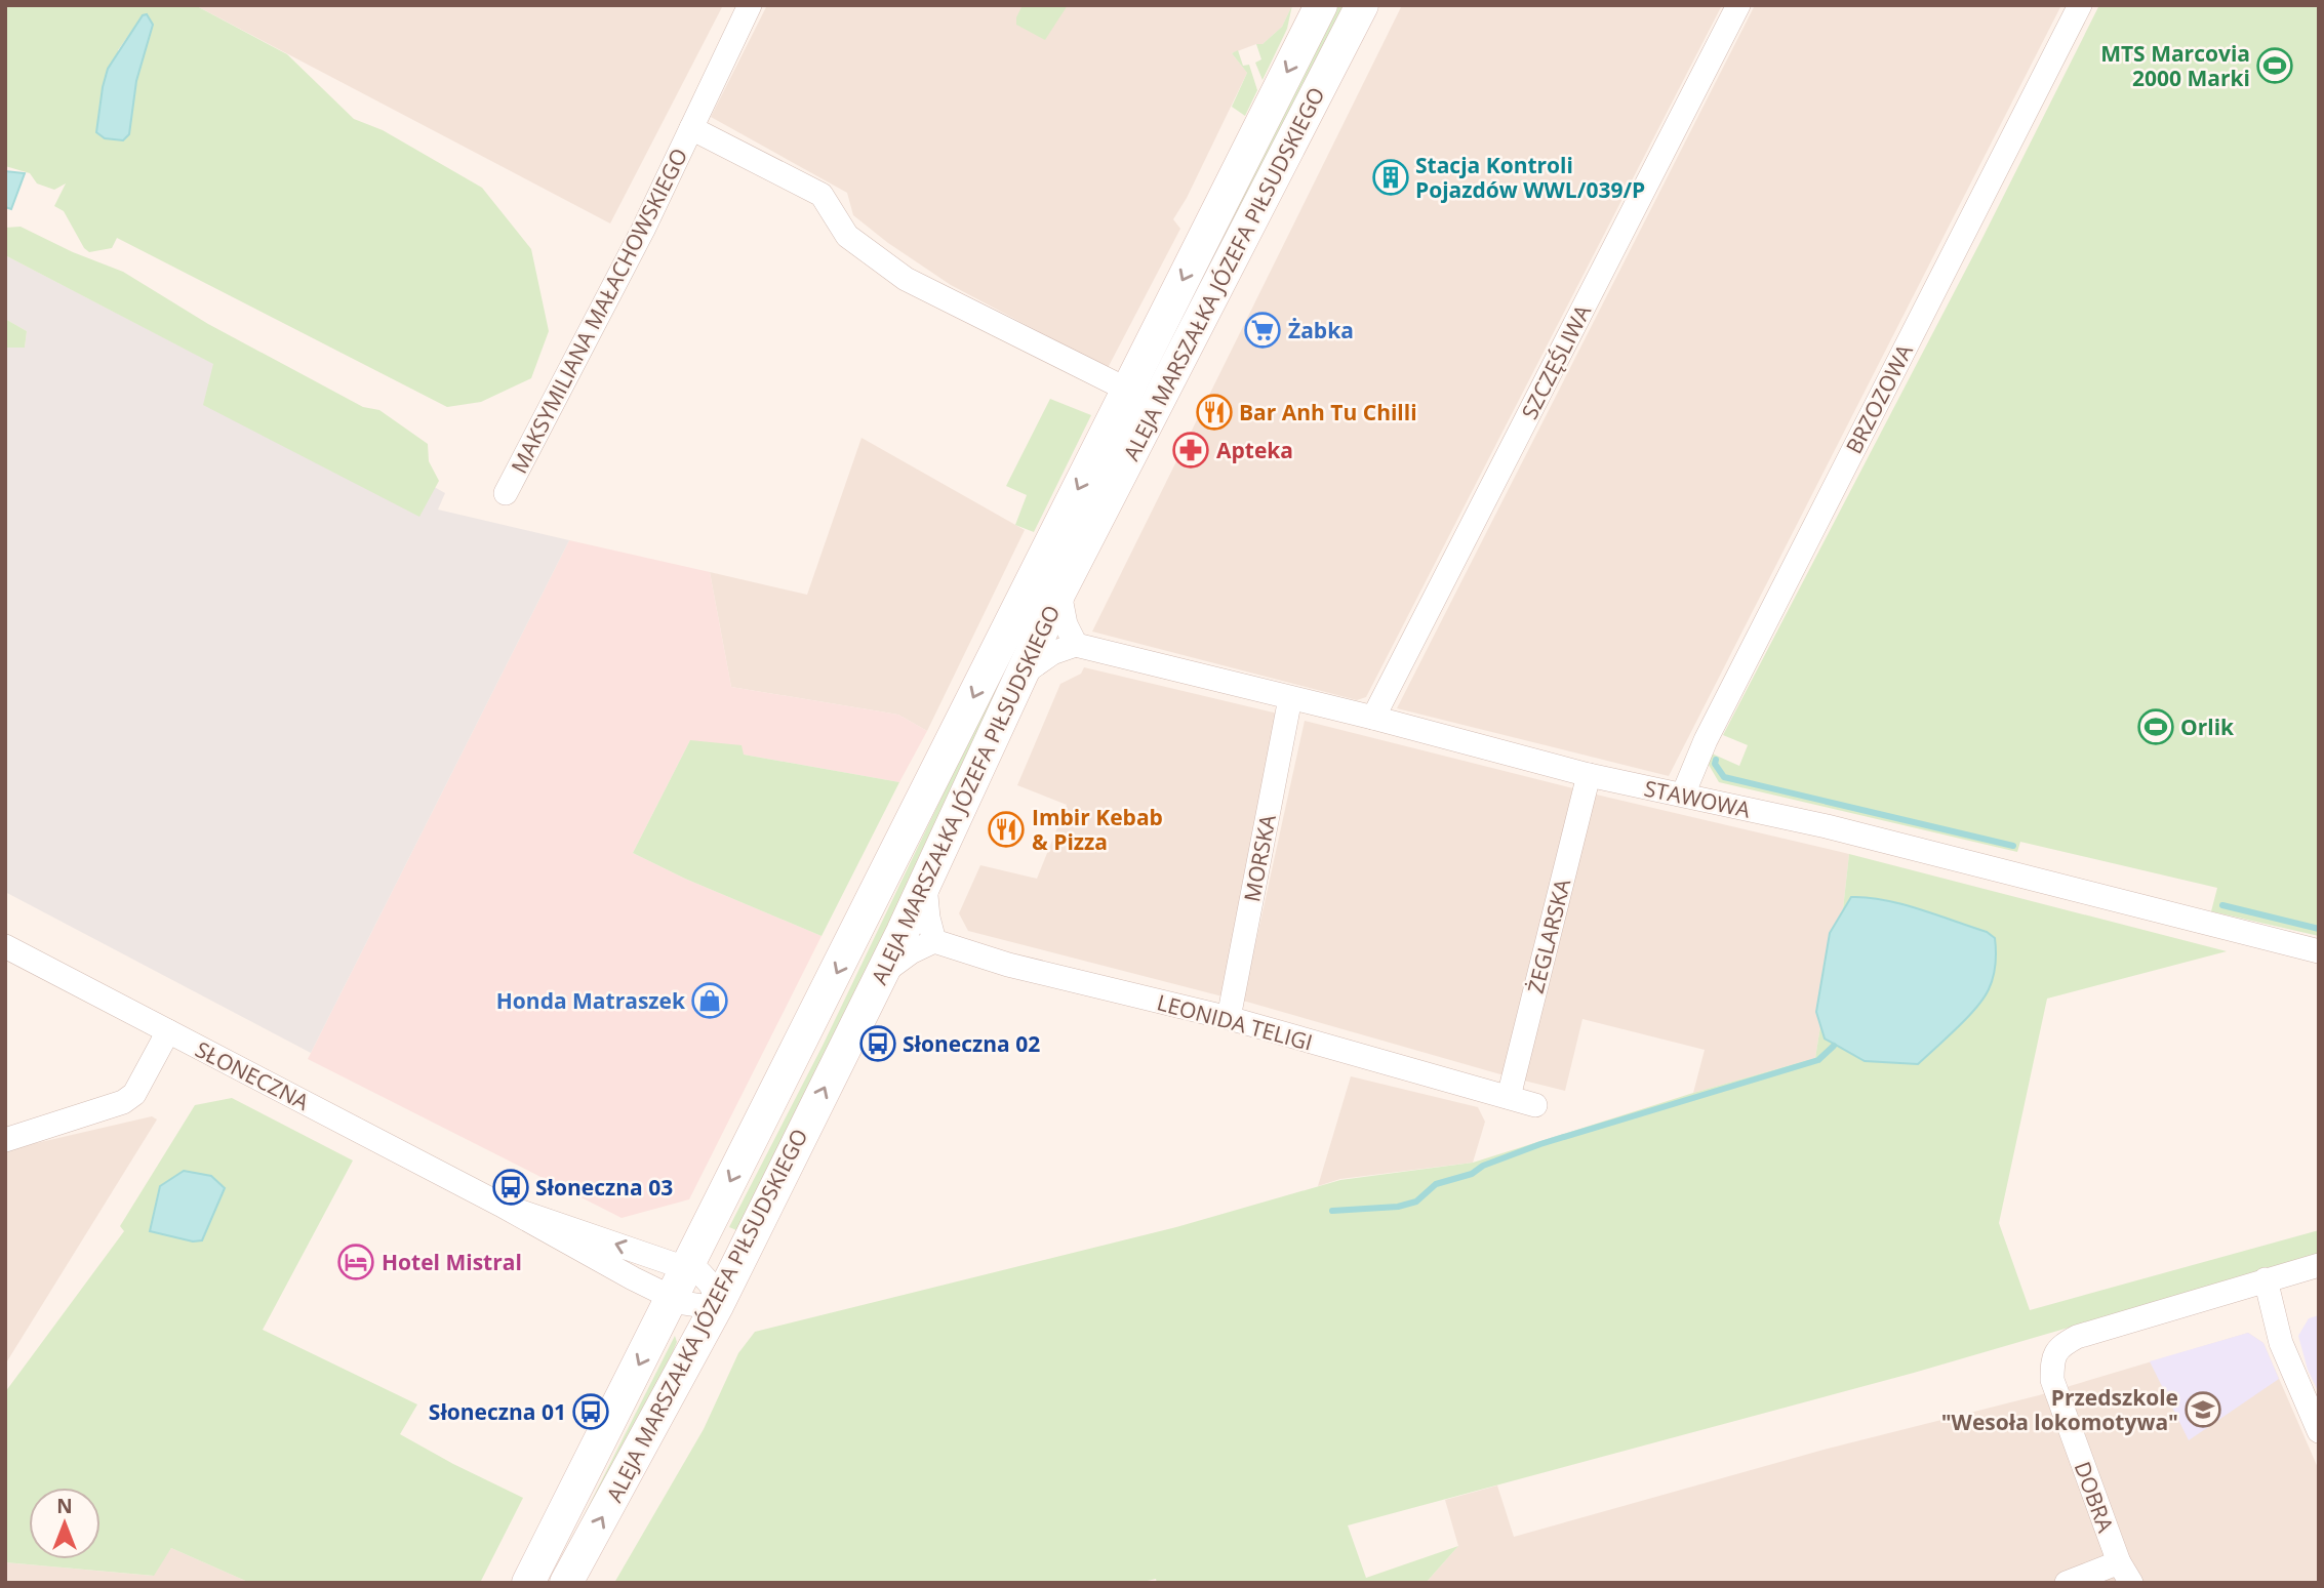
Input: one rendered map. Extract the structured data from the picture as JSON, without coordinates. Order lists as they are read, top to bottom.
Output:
{
  "streets": {
    "main road": ["ALEJA MARSZAŁKA JÓZEFA PIŁSUDSKIEGO"],
    "street": [
      "MAKSYMILIANA MAŁACHOWSKIEGO",
      "SZCZĘŚLIWA",
      "BRZOZOWA",
      "STAWOWA",
      "MORSKA",
      "ŻEGLARSKA",
      "LEONIDA TELIGI",
      "SŁONECZNA",
      "DOBRA"
    ]
  },
  "crossings": [
    ["ALEJA MARSZAŁKA JÓZEFA PIŁSUDSKIEGO", "MAKSYMILIANA MAŁACHOWSKIEGO"],
    ["ALEJA MARSZAŁKA JÓZEFA PIŁSUDSKIEGO", "SŁONECZNA"],
    ["SZCZĘŚLIWA", "STAWOWA"],
    ["BRZOZOWA", "STAWOWA"],
    ["STAWOWA", "MORSKA"],
    ["STAWOWA", "ŻEGLARSKA"],
    ["MORSKA", "LEONIDA TELIGI"],
    ["ŻEGLARSKA", "LEONIDA TELIGI"]
  ],
  "places": {
    "sports": ["MTS Marcovia 2000 Marki", "Orlik"],
    "building": ["Stacja Kontroli Pojazdów WWL/039/P"],
    "supermarket": ["Żabka"],
    "restaurant": ["Bar Anh Tu Chilli", "Imbir Kebab & Pizza"],
    "pharmacy": ["Apteka"],
    "shop": ["Honda Matraszek"],
    "bus stop": ["Słoneczna 02", "Słoneczna 03", "Słoneczna 01"],
    "hotel": ["Hotel Mistral"],
    "school or university": ["Przedszkole \"Wesoła lokomotywa\""]
  },
  "north": "top"
}
